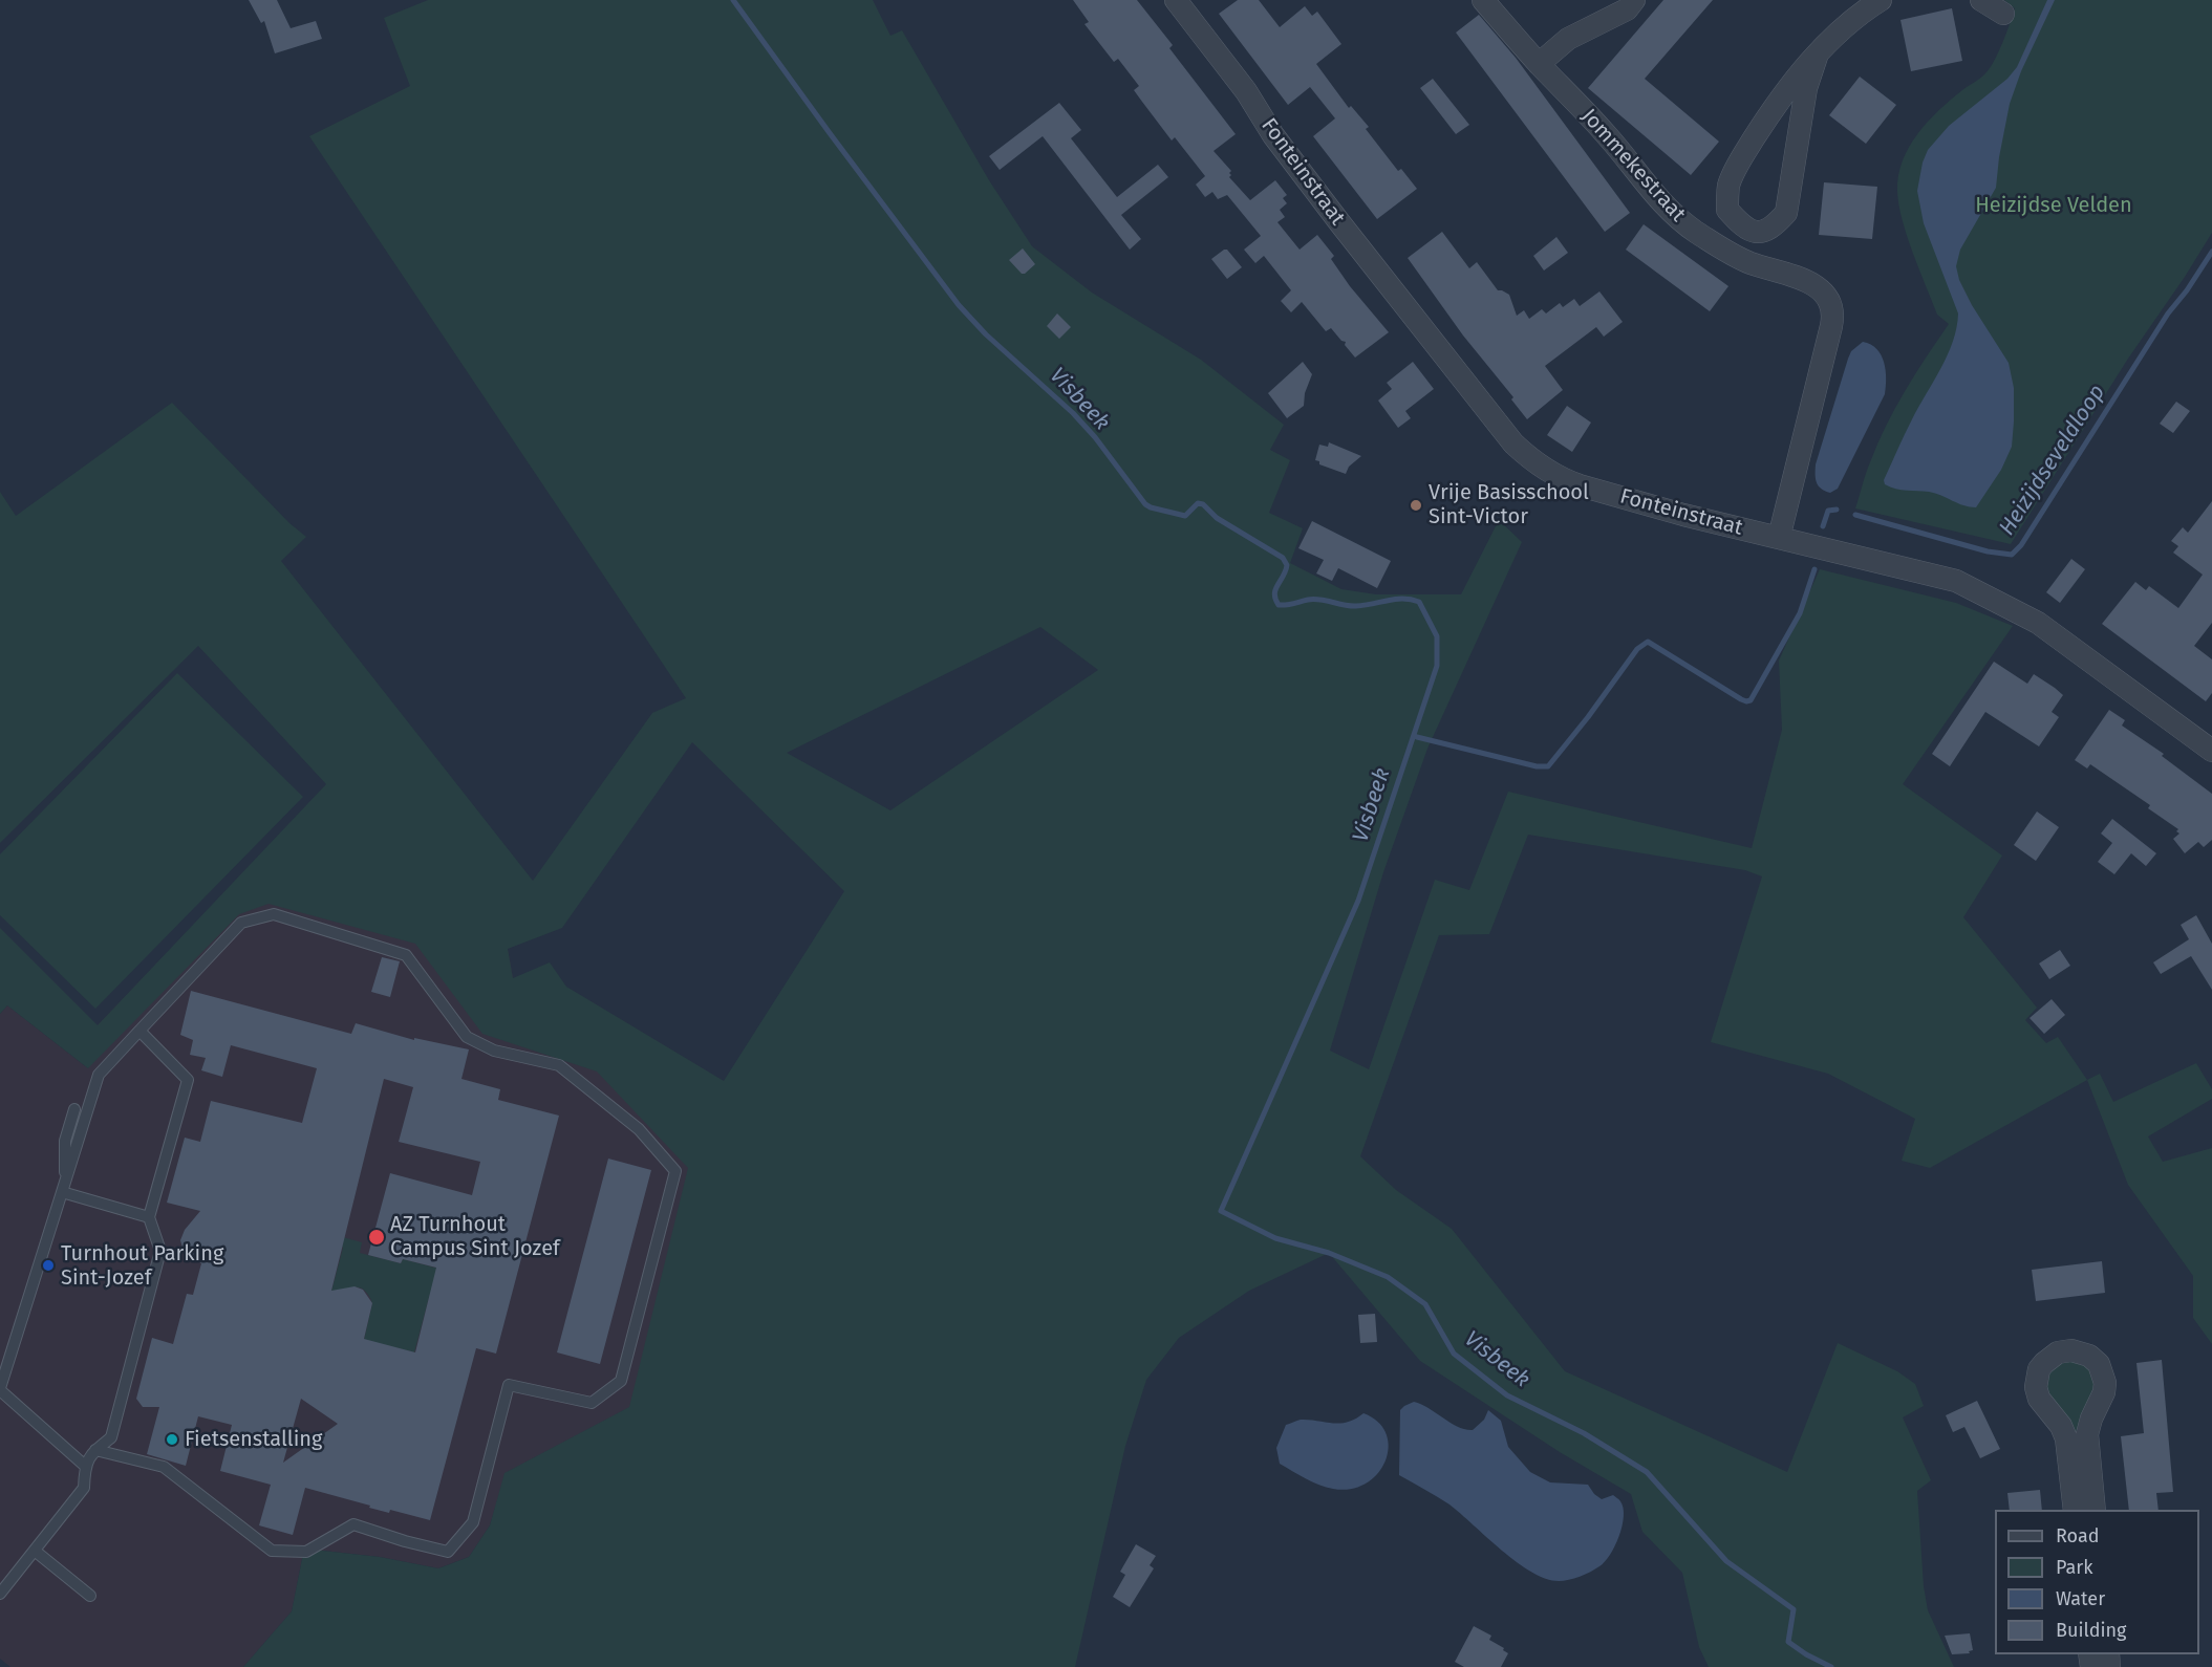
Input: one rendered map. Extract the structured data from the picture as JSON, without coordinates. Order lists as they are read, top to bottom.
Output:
{
  "streets": {
    "street": ["Jommekestraat", "Fonteinstraat"]
  },
  "crossings": [
    ["Jommekestraat", "Fonteinstraat"]
  ],
  "water": ["Visbeek", "Heizijdseveldloop"],
  "parks": ["Heizijdse Velden"],
  "places": [
    "Vrije Basisschool Sint-Victor",
    "AZ Turnhout Campus Sint Jozef",
    "Turnhout Parking Sint-Jozef",
    "Fietsenstalling"
  ],
  "legend": [
    "Road",
    "Park",
    "Water",
    "Building"
  ]
}
